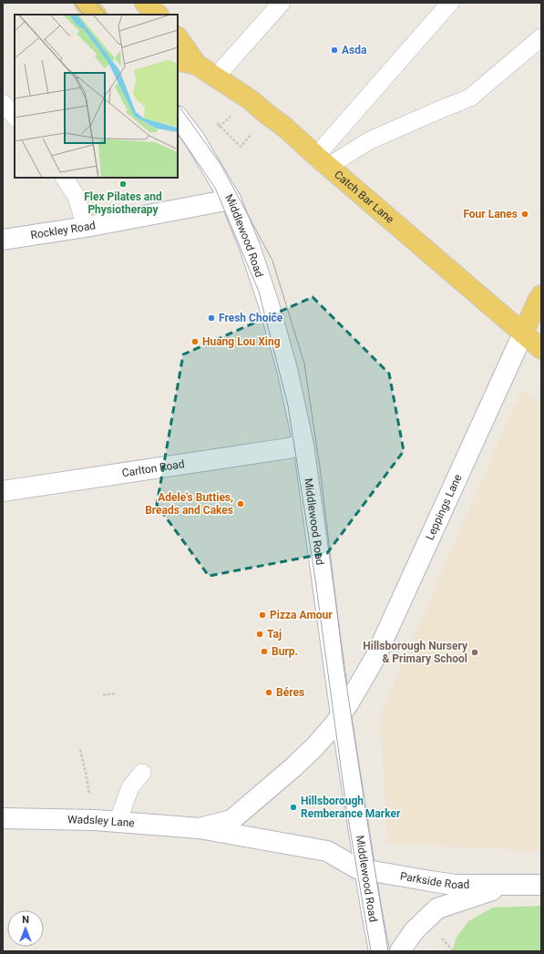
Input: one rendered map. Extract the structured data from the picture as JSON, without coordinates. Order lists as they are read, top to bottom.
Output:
{
  "streets": {
    "main road": ["Catch Bar Lane", "Leppings Lane"],
    "street": [
      "Rockley Road",
      "Middlewood Road",
      "Carlton Road",
      "Wadsley Lane",
      "Parkside Road"
    ]
  },
  "crossings": [
    ["Catch Bar Lane", "Leppings Lane"],
    ["Rockley Road", "Middlewood Road"],
    ["Middlewood Road", "Carlton Road"],
    ["Middlewood Road", "Leppings Lane"],
    ["Middlewood Road", "Wadsley Lane"],
    ["Middlewood Road", "Parkside Road"],
    ["Leppings Lane", "Wadsley Lane"],
    ["Wadsley Lane", "Parkside Road"]
  ],
  "places": [
    "Asda",
    "Flex Pilates and Physiotherapy",
    "Four Lanes",
    "Fresh Choice",
    "Huang Lou Xing",
    "Adele's Butties, Breads and Cakes",
    "Pizza Amour",
    "Taj",
    "Burp.",
    "Hillsborough Nursery & Primary School",
    "Béres",
    "Hillsborough Remberance Marker"
  ],
  "north": "top"
}
